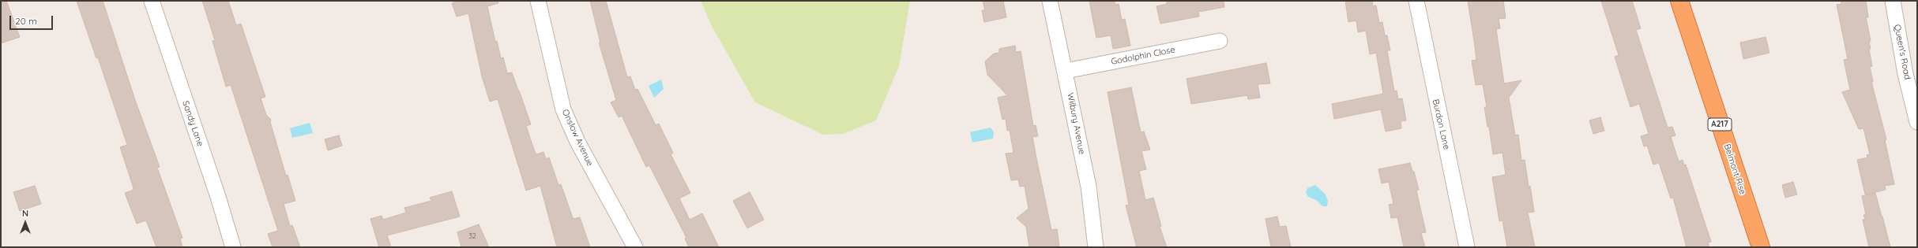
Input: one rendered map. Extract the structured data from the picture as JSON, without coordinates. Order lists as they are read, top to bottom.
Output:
{
  "streets": {
    "highway": ["A217", "Belmont Rise"],
    "street": [
      "Queen's Road",
      "Godolphin Close",
      "Sandy Lane",
      "Wilbury Avenue",
      "Burdon Lane",
      "Onslow Avenue"
    ]
  },
  "crossings": [
    ["Godolphin Close", "Wilbury Avenue"]
  ],
  "house_numbers": ["32"],
  "scale_bar": "20 m",
  "north": "top"
}
